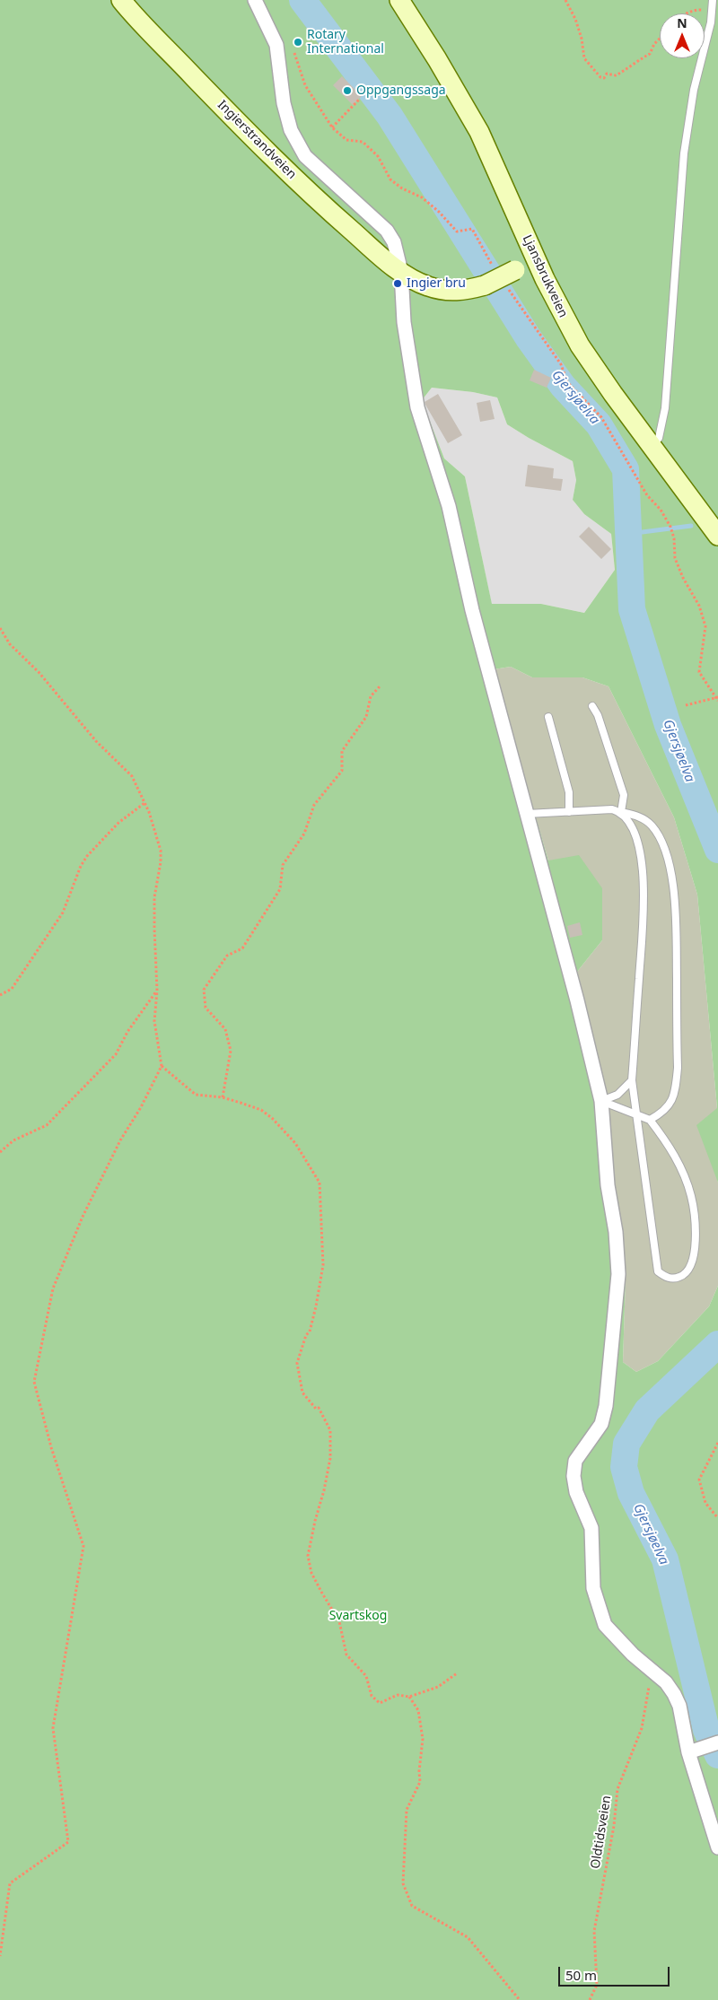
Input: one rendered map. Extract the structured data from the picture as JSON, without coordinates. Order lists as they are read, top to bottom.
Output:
{
  "streets": {
    "main road": ["Ingierstrandveien", "Ljansbrukveien"],
    "path": ["Oldtidsveien"]
  },
  "crossings": [
    ["Ingierstrandveien", "Ljansbrukveien"]
  ],
  "water": ["Gjersjøelva"],
  "parks": ["Svartskog"],
  "places": ["Rotary International", "Oppgangssaga", "Ingier bru"],
  "scale_bar": "50 m",
  "north": "top"
}
